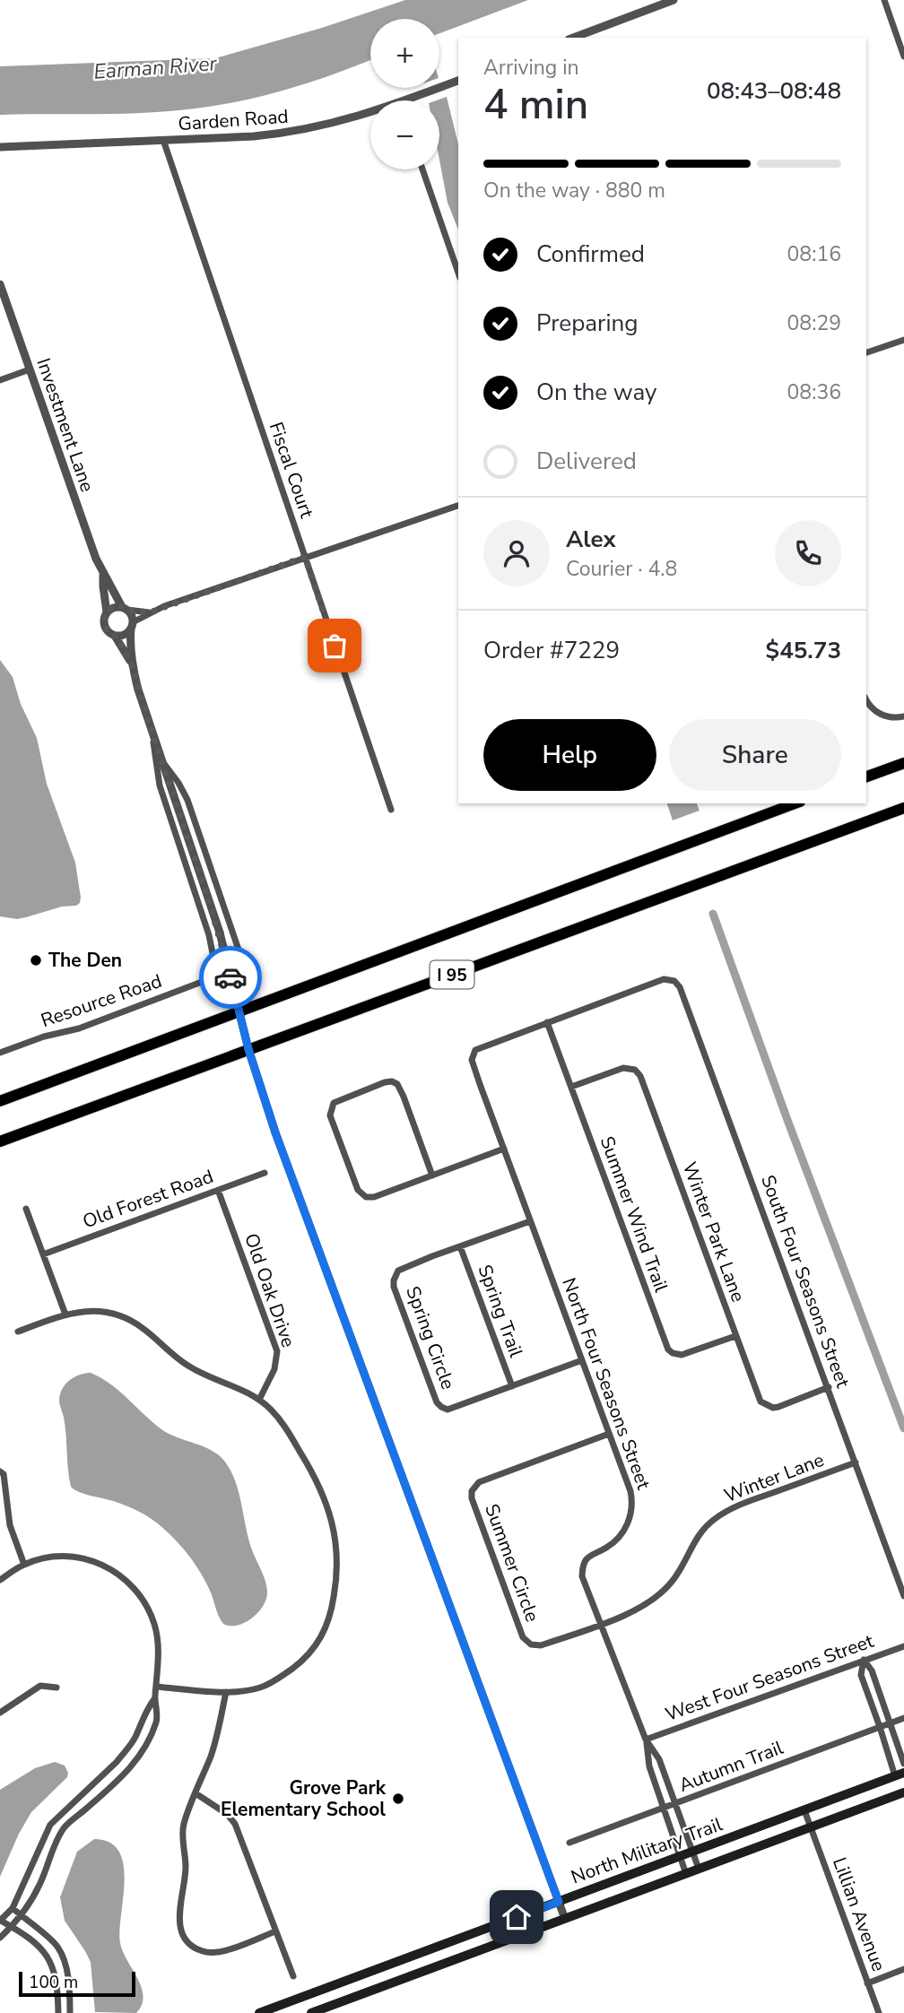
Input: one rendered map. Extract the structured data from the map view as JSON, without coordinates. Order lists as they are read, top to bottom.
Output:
{
  "streets": {
    "highway": ["I 95"],
    "main road": ["North Military Trail"],
    "street": [
      "Garden Road",
      "Investment Lane",
      "Fiscal Court",
      "Resource Road",
      "Old Forest Road",
      "Summer Wind Trail",
      "Winter Park Lane",
      "South Four Seasons Street",
      "Old Oak Drive",
      "Spring Trail",
      "Spring Circle",
      "North Four Seasons Street",
      "Winter Lane",
      "Summer Circle",
      "West Four Seasons Street",
      "Autumn Trail",
      "Lillian Avenue"
    ]
  },
  "crossings": [
    ["Garden Road", "Fiscal Court"],
    ["Old Forest Road", "Old Oak Drive"],
    ["Summer Wind Trail", "Winter Park Lane"],
    ["Summer Wind Trail", "South Four Seasons Street"],
    ["Summer Wind Trail", "North Four Seasons Street"],
    ["Winter Park Lane", "South Four Seasons Street"],
    ["South Four Seasons Street", "North Four Seasons Street"],
    ["South Four Seasons Street", "Winter Lane"],
    ["Spring Trail", "Spring Circle"],
    ["Spring Circle", "North Four Seasons Street"],
    ["North Four Seasons Street", "Winter Lane"],
    ["North Four Seasons Street", "Summer Circle"],
    ["North Four Seasons Street", "West Four Seasons Street"],
    ["Winter Lane", "Summer Circle"],
    ["North Military Trail", "Lillian Avenue"]
  ],
  "water": ["Earman River"],
  "places": ["The Den", "Grove Park Elementary School"],
  "scale_bar": "100 m",
  "page": {
    "map_buttons": ["+", "−"],
    "heading": ["4 min", "Arriving in", "08:43–08:48"],
    "panel": [
      "Alex",
      "Courier · 4.8",
      "Order #7229",
      "$45.73"
    ],
    "bar": "On the way · 880 m",
    "list": [
      ["Confirmed", "08:16"],
      ["Preparing", "08:29"],
      ["On the way", "08:36"],
      "Delivered"
    ],
    "buttons": ["Help", "Share"],
    "scale": "100 m"
  }
}
